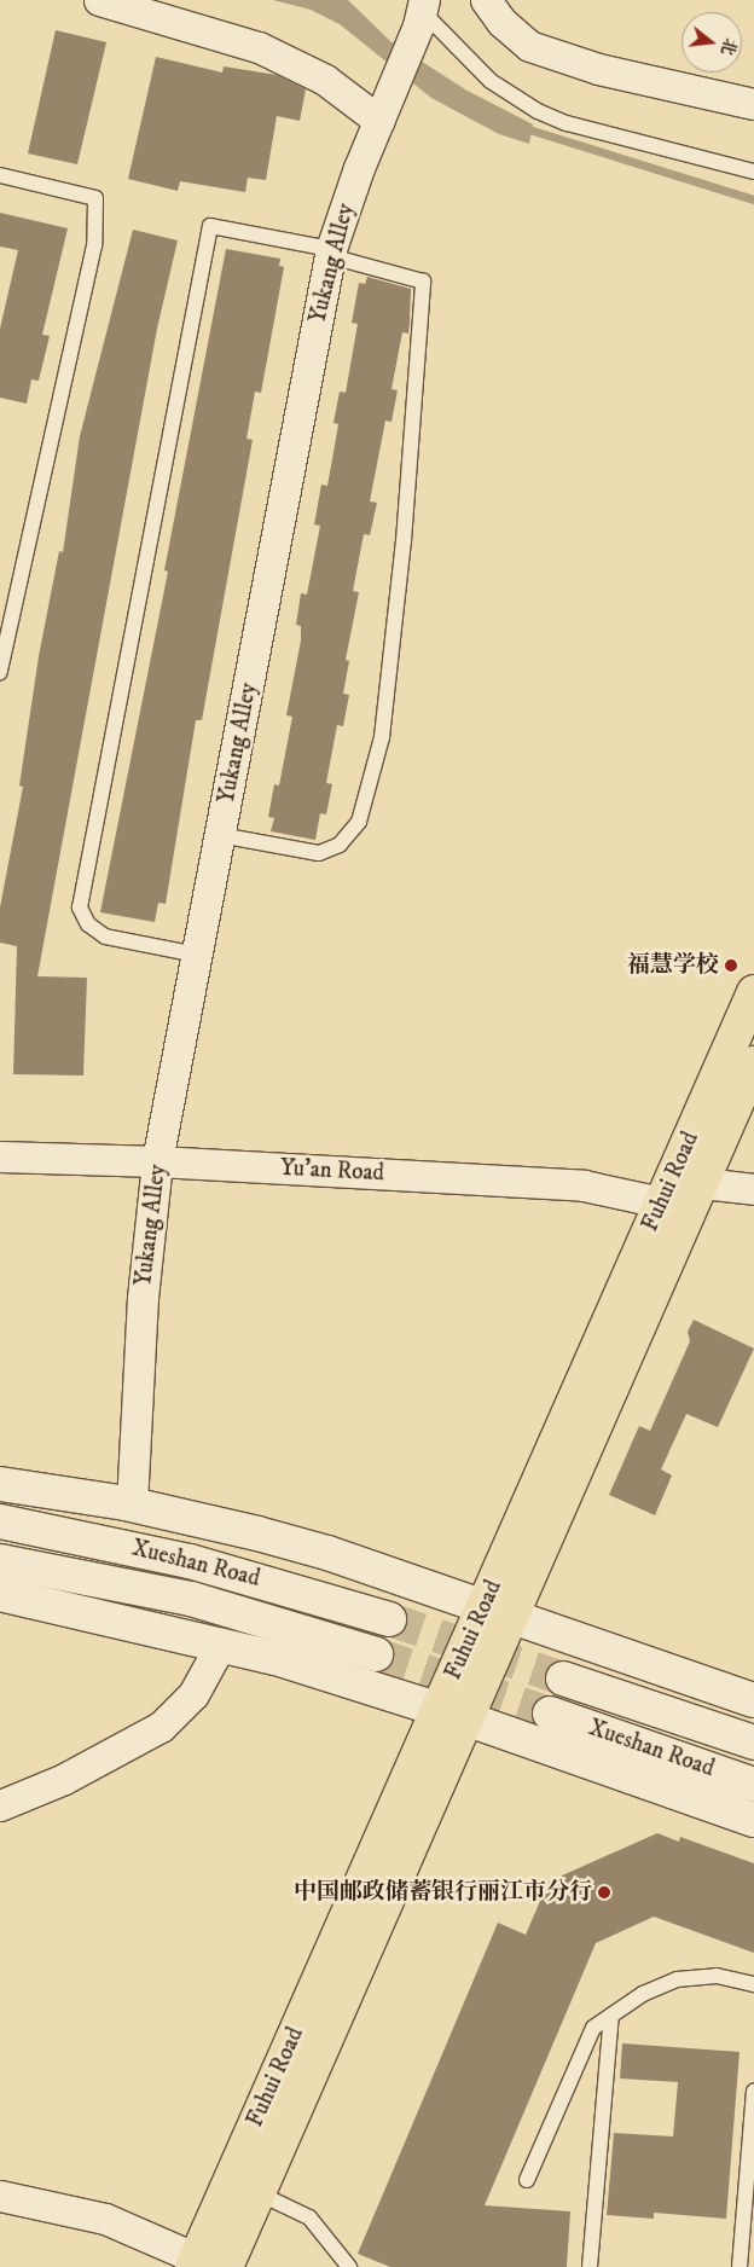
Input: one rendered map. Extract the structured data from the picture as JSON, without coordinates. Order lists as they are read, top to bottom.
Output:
{
  "streets": {
    "main road": ["Fuhui Road", "Xueshan Road"],
    "street": ["Yukang Alley", "Yu'an Road"]
  },
  "crossings": [
    ["Yukang Alley", "Yu'an Road"],
    ["Yu'an Road", "Fuhui Road"]
  ],
  "places": ["福慧学校", "中国邮政储蓄银行丽江市分行"],
  "north": "right"
}
